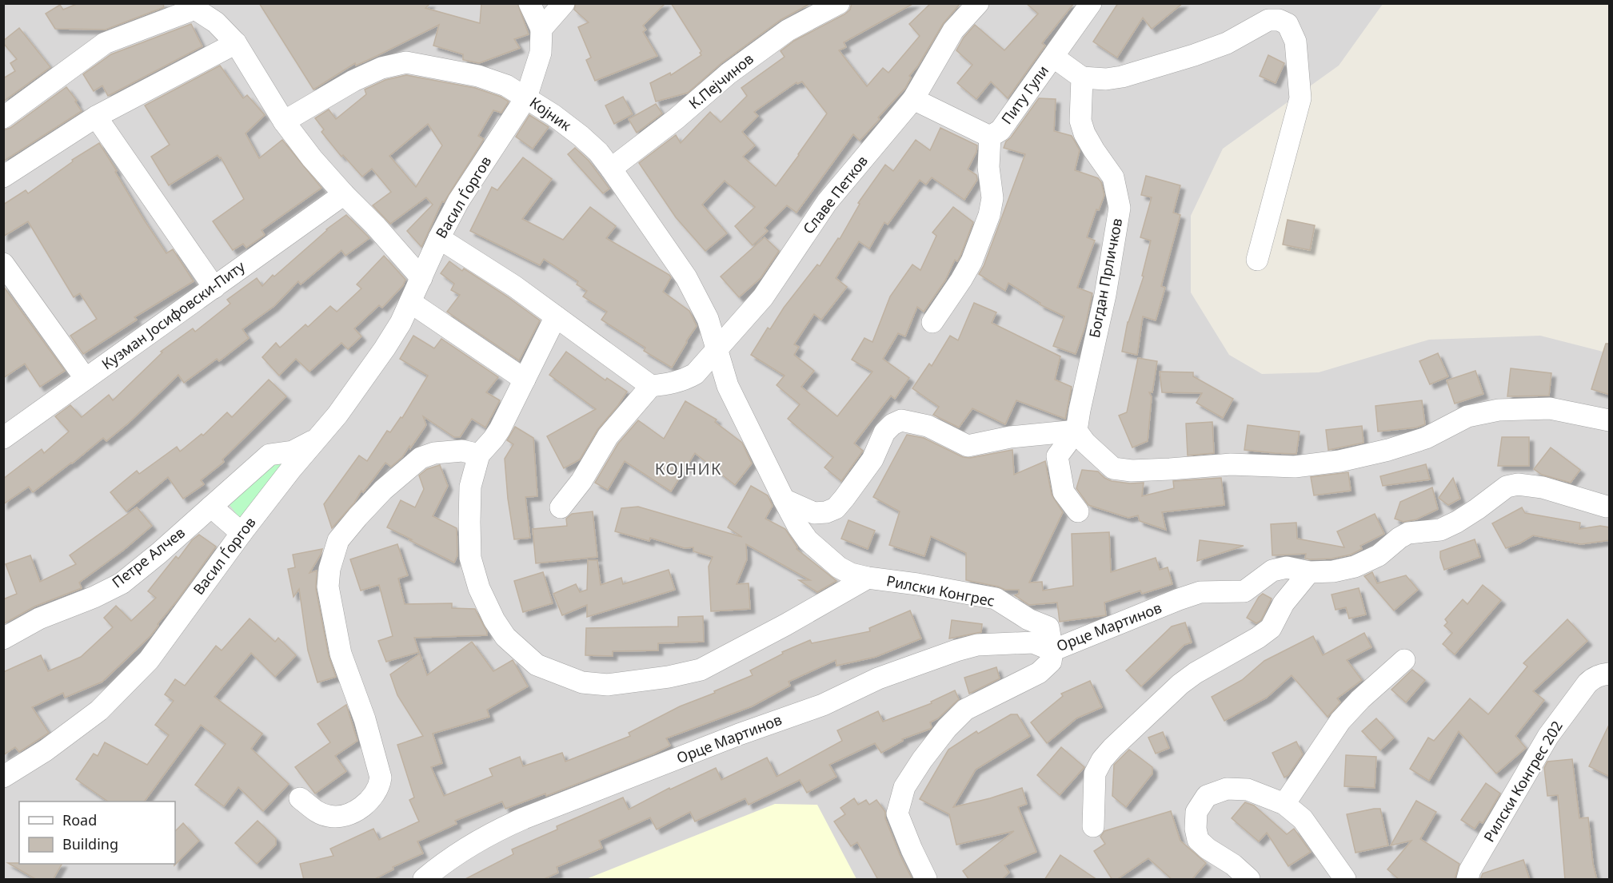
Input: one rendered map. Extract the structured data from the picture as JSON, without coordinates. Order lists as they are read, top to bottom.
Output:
{
  "streets": {
    "street": [
      "К.Пејчинов",
      "Питу Гули",
      "Којник",
      "Славе Петков",
      "Васил Ѓоргов",
      "Богдан Прличков",
      "Кузман Јосифовски-Питу",
      "Петре Алчев",
      "Рилски Конгрес",
      "Орце Мартинов",
      "Рилски Конгрес 202"
    ]
  },
  "crossings": [
    ["К.Пејчинов", "Којник"],
    ["Којник", "Славе Петков"],
    ["Којник", "Васил Ѓоргов"],
    ["Којник", "Рилски Конгрес"],
    ["Славе Петков", "Рилски Конгрес"],
    ["Васил Ѓоргов", "Петре Алчев"],
    ["Рилски Конгрес", "Орце Мартинов"]
  ],
  "districts": ["КОЈНИК"],
  "legend": ["Road", "Building"]
}
